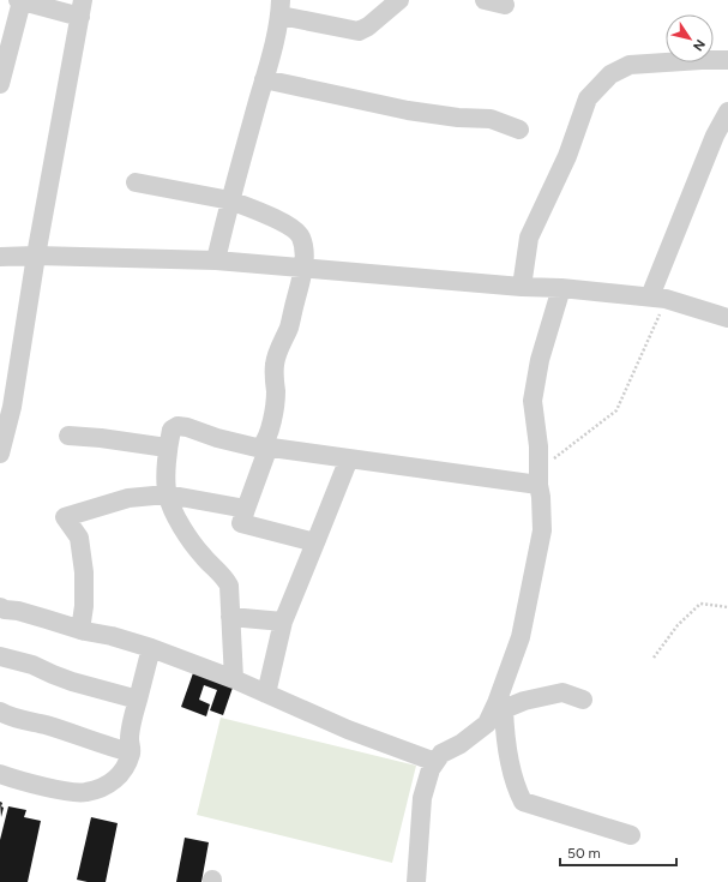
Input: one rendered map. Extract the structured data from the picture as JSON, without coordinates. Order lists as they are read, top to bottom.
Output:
{
  "scale_bar": "50 m",
  "north": "bottom right"
}
